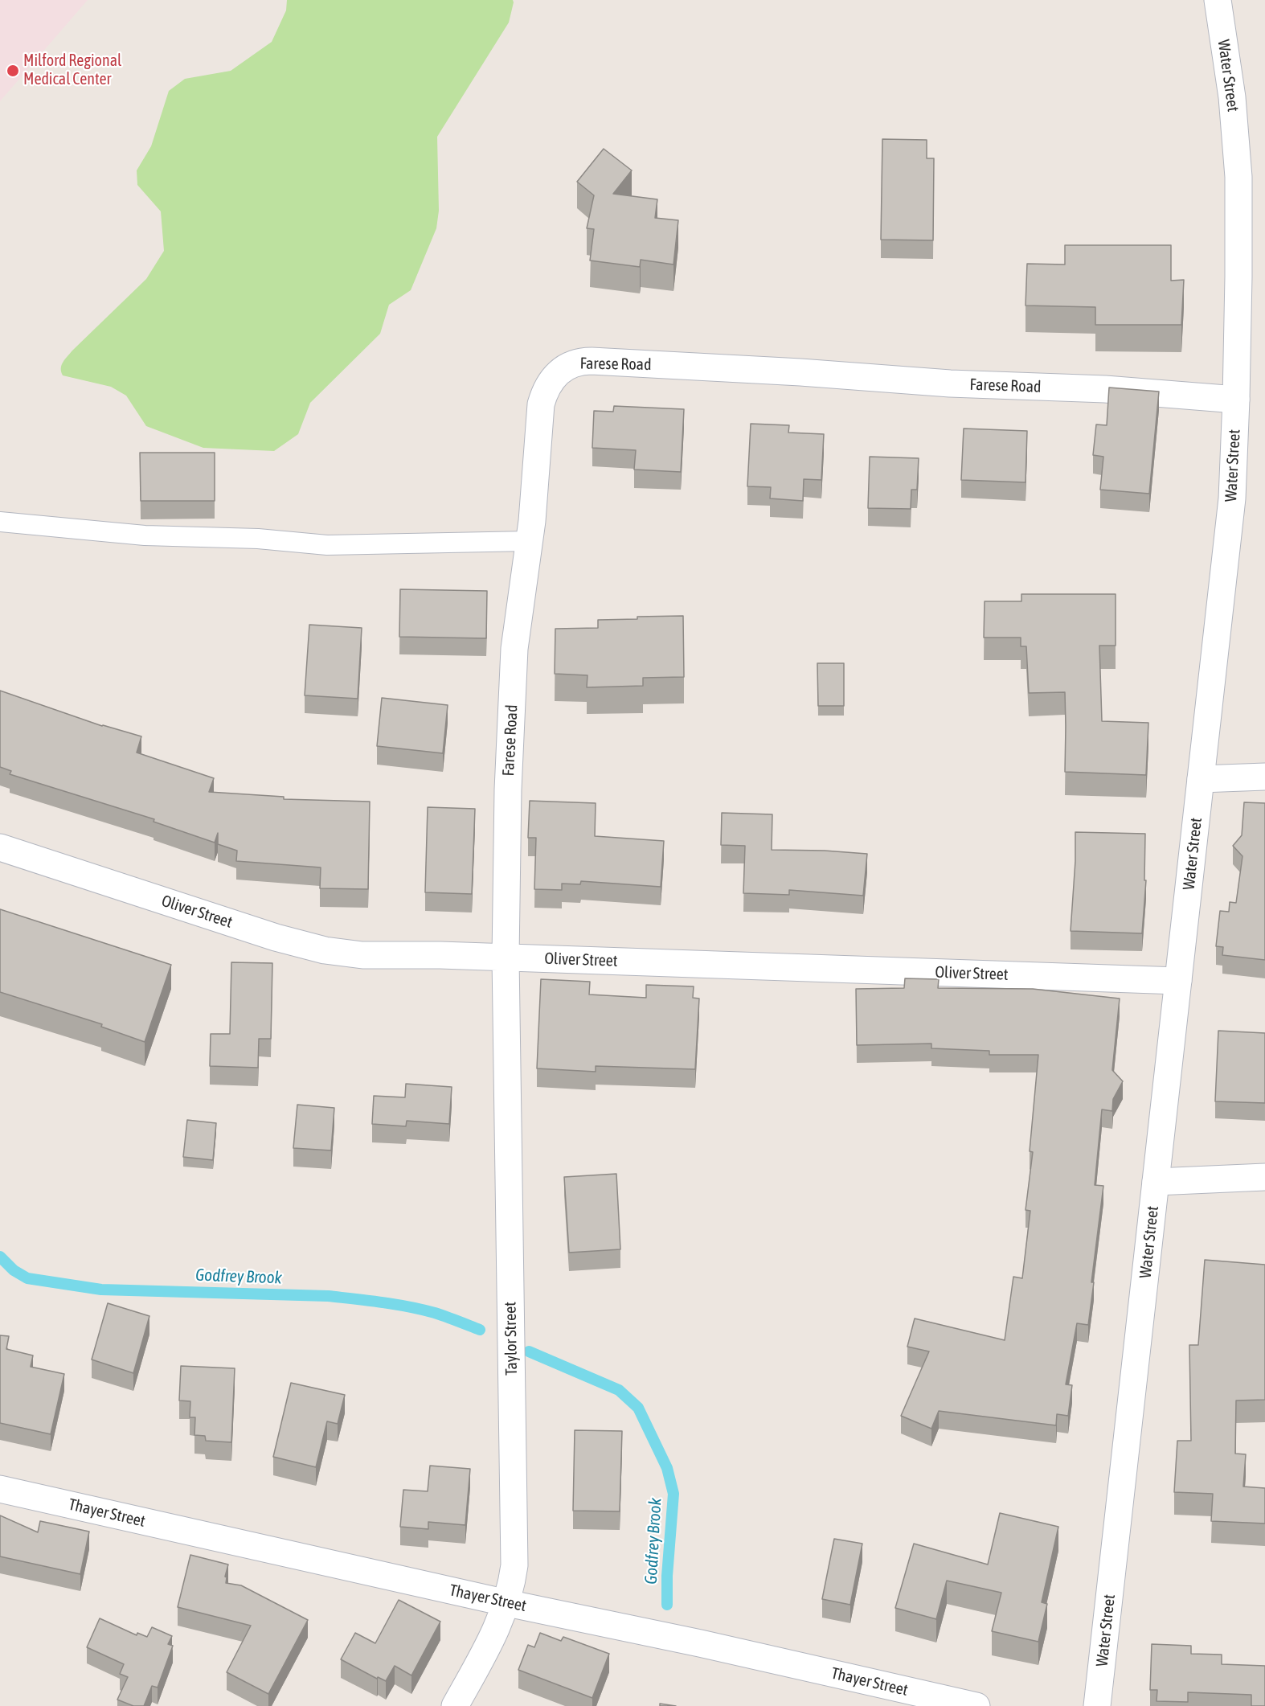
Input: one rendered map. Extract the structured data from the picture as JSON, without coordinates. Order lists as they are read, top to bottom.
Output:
{
  "streets": {
    "street": [
      "Water Street",
      "Farese Road",
      "Oliver Street",
      "Taylor Street",
      "Thayer Street"
    ]
  },
  "crossings": [
    ["Water Street", "Farese Road"],
    ["Water Street", "Oliver Street"],
    ["Farese Road", "Oliver Street"],
    ["Farese Road", "Taylor Street"],
    ["Oliver Street", "Taylor Street"],
    ["Taylor Street", "Thayer Street"]
  ],
  "water": ["Godfrey Brook"],
  "places": ["Milford Regional Medical Center"]
}
